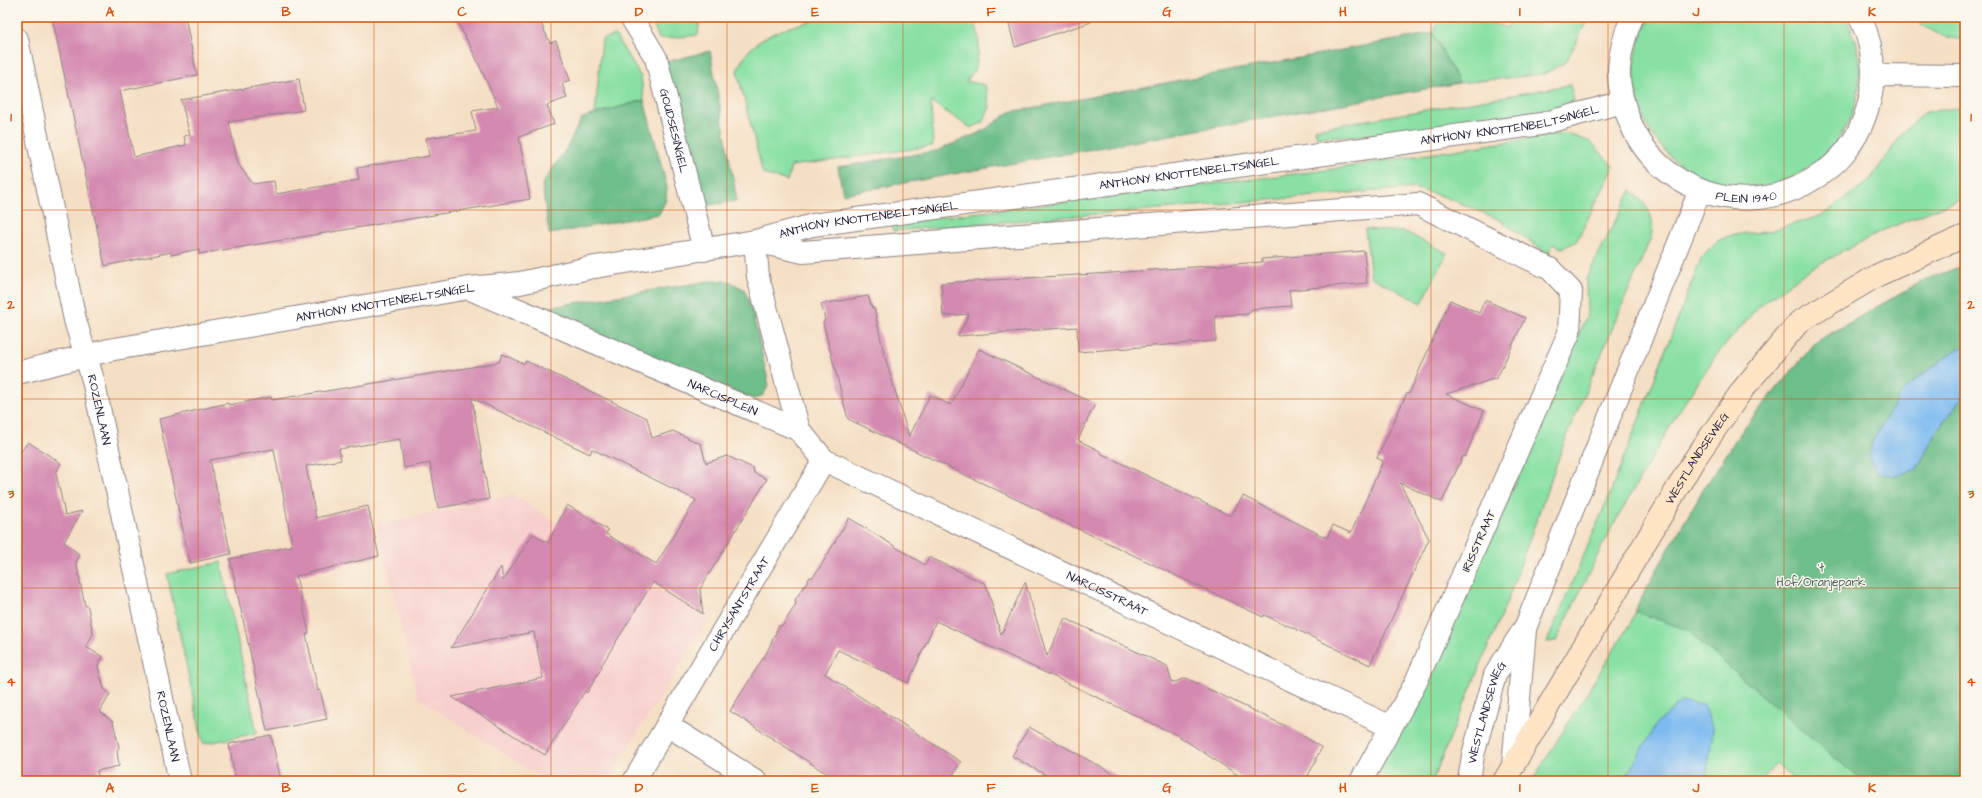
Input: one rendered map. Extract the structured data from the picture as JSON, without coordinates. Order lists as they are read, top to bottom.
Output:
{
  "streets": {
    "main road": ["WESTLANDSEWEG"],
    "street": [
      "ANTHONY KNOTTENBELTSINGEL",
      "GOUDSESINGEL",
      "PLEIN 1940",
      "NARCISPLEIN",
      "ROZENLAAN",
      "IRISSTRAAT",
      "NARCISSTRAAT",
      "CHRYSANTSTRAAT"
    ]
  },
  "crossings": [
    ["ANTHONY KNOTTENBELTSINGEL", "GOUDSESINGEL"],
    ["ANTHONY KNOTTENBELTSINGEL", "PLEIN 1940"],
    ["ANTHONY KNOTTENBELTSINGEL", "NARCISPLEIN"],
    ["ANTHONY KNOTTENBELTSINGEL", "ROZENLAAN"],
    ["ANTHONY KNOTTENBELTSINGEL", "IRISSTRAAT"],
    ["PLEIN 1940", "WESTLANDSEWEG"],
    ["IRISSTRAAT", "NARCISSTRAAT"],
    ["NARCISSTRAAT", "CHRYSANTSTRAAT"]
  ],
  "parks": ["'t Hof/Oranjepark"],
  "grid": {
    "columns": [
      "A",
      "B",
      "C",
      "D",
      "E",
      "F",
      "G",
      "H",
      "I",
      "J",
      "K"
    ],
    "rows": [
      "1",
      "2",
      "3",
      "4"
    ]
  }
}
